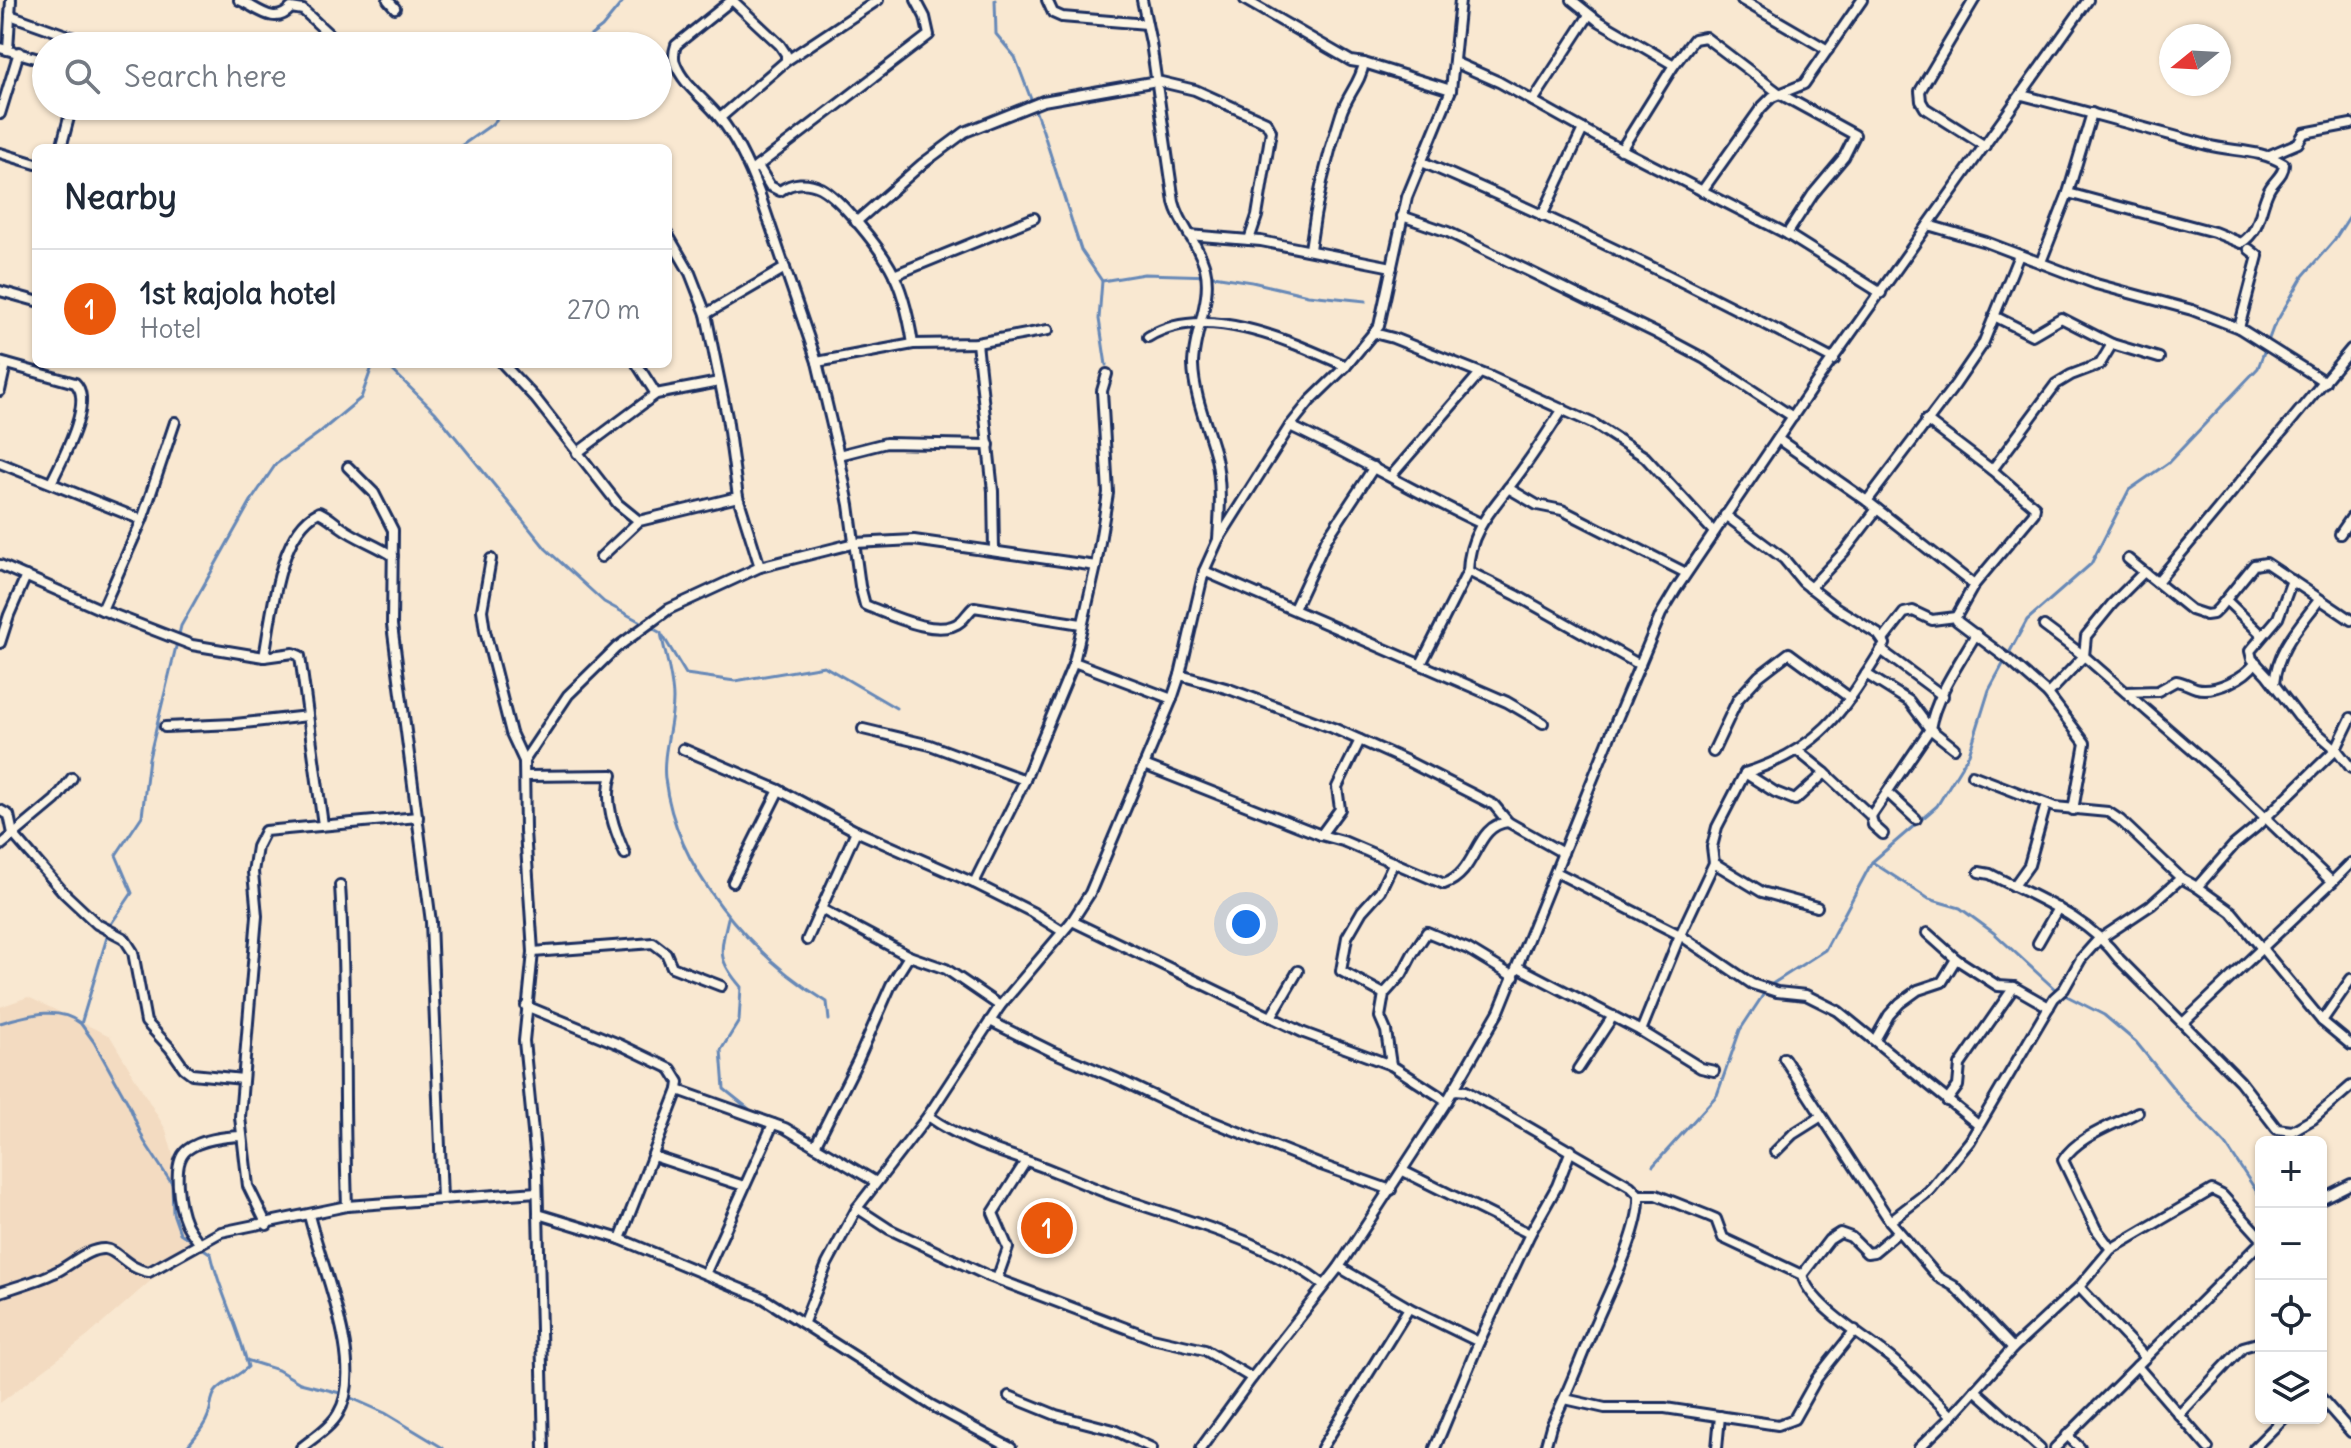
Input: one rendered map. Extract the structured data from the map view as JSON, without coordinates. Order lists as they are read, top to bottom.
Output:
{
  "north": "left",
  "page": {
    "search": "Search here",
    "heading": "Nearby",
    "list": [
      {
        "mark": "1",
        "name": "1st kajola hotel",
        "note": "Hotel",
        "value": "270 m"
      }
    ],
    "map_buttons": ["+", "−"],
    "pins": "1"
  }
}
